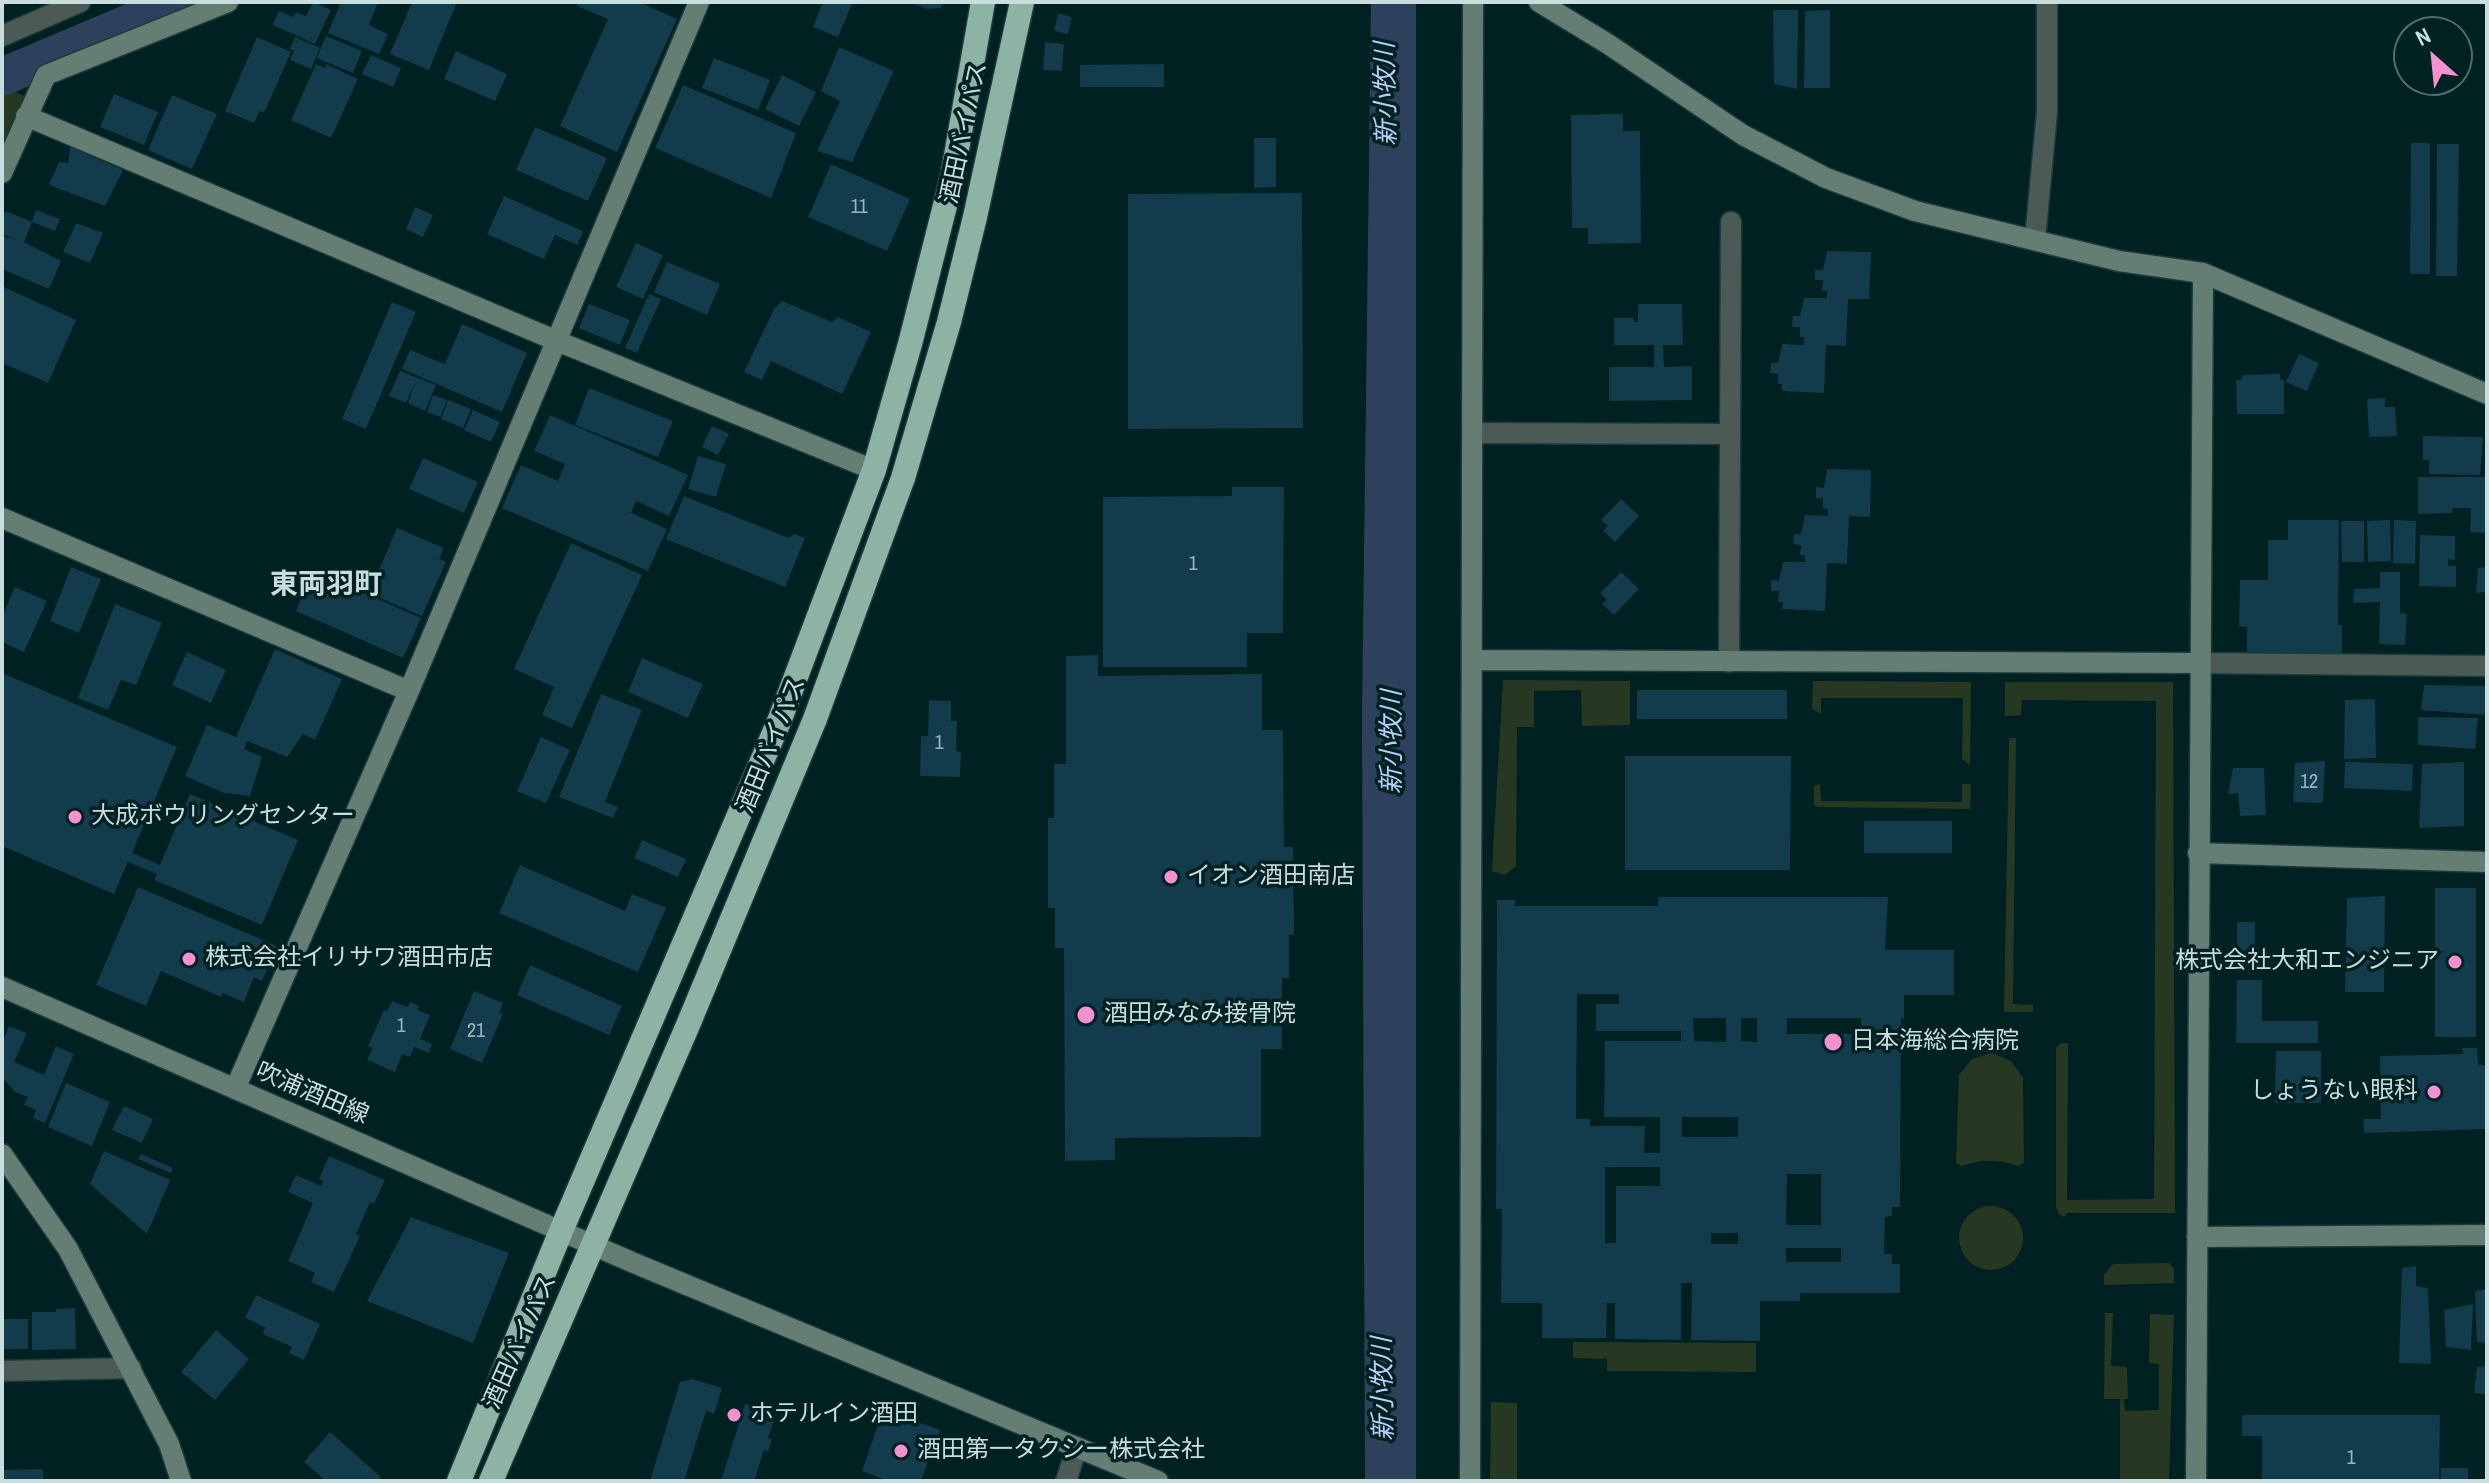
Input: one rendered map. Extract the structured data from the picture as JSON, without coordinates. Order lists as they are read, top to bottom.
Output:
{
  "streets": {
    "highway": ["酒田バイパス"],
    "street": ["吹浦酒田線"]
  },
  "crossings": [
    ["酒田バイパス", "吹浦酒田線"]
  ],
  "districts": ["東両羽町"],
  "water": ["新小牧川"],
  "places": [
    "大成ボウリングセンター",
    "イオン酒田南店",
    "株式会社イリサワ酒田市店",
    "株式会社大和エンジニア",
    "酒田みなみ接骨院",
    "日本海総合病院",
    "しょうない眼科",
    "ホテルイン酒田",
    "酒田第一タクシー株式会社"
  ],
  "house_numbers": [
    "11",
    "1",
    "1",
    "12",
    "1",
    "21",
    "1"
  ],
  "north": "top left"
}
